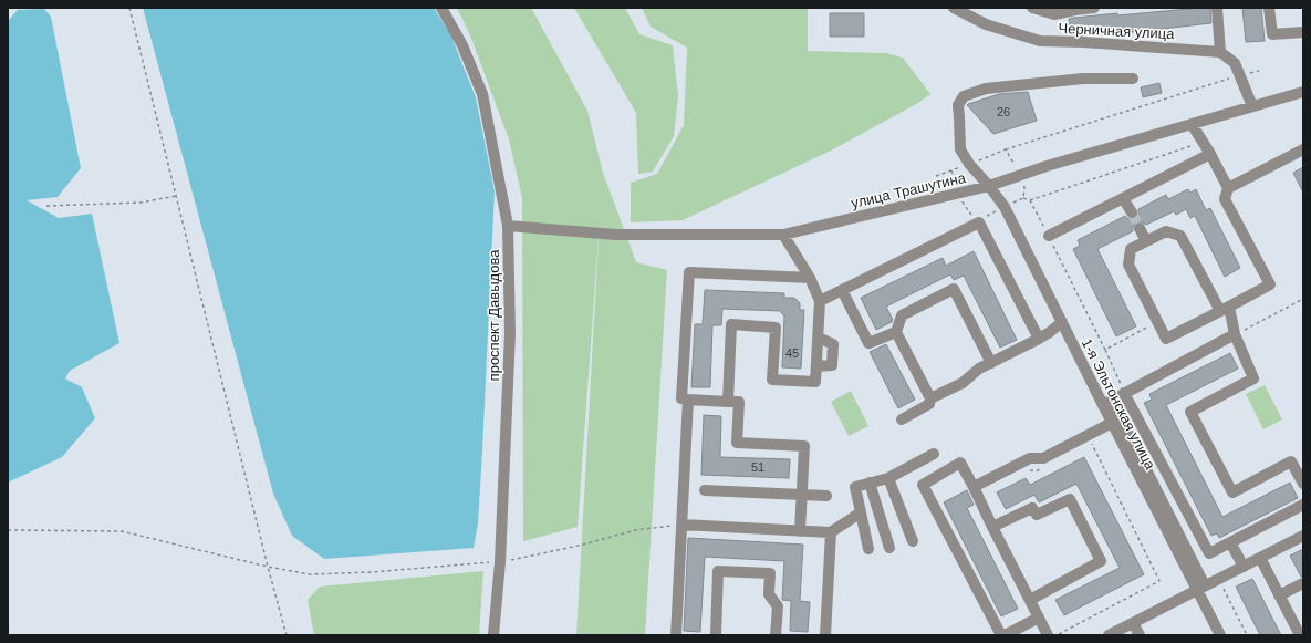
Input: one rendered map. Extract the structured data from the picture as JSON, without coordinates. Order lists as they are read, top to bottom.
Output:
{
  "streets": {
    "street": [
      "Черничная улица",
      "улица Трашутина",
      "проспект Давыдова",
      "1-я Эльтонская улица"
    ]
  },
  "crossings": [
    ["улица Трашутина", "проспект Давыдова"],
    ["улица Трашутина", "1-я Эльтонская улица"]
  ],
  "house_numbers": ["26", "45", "51"]
}
